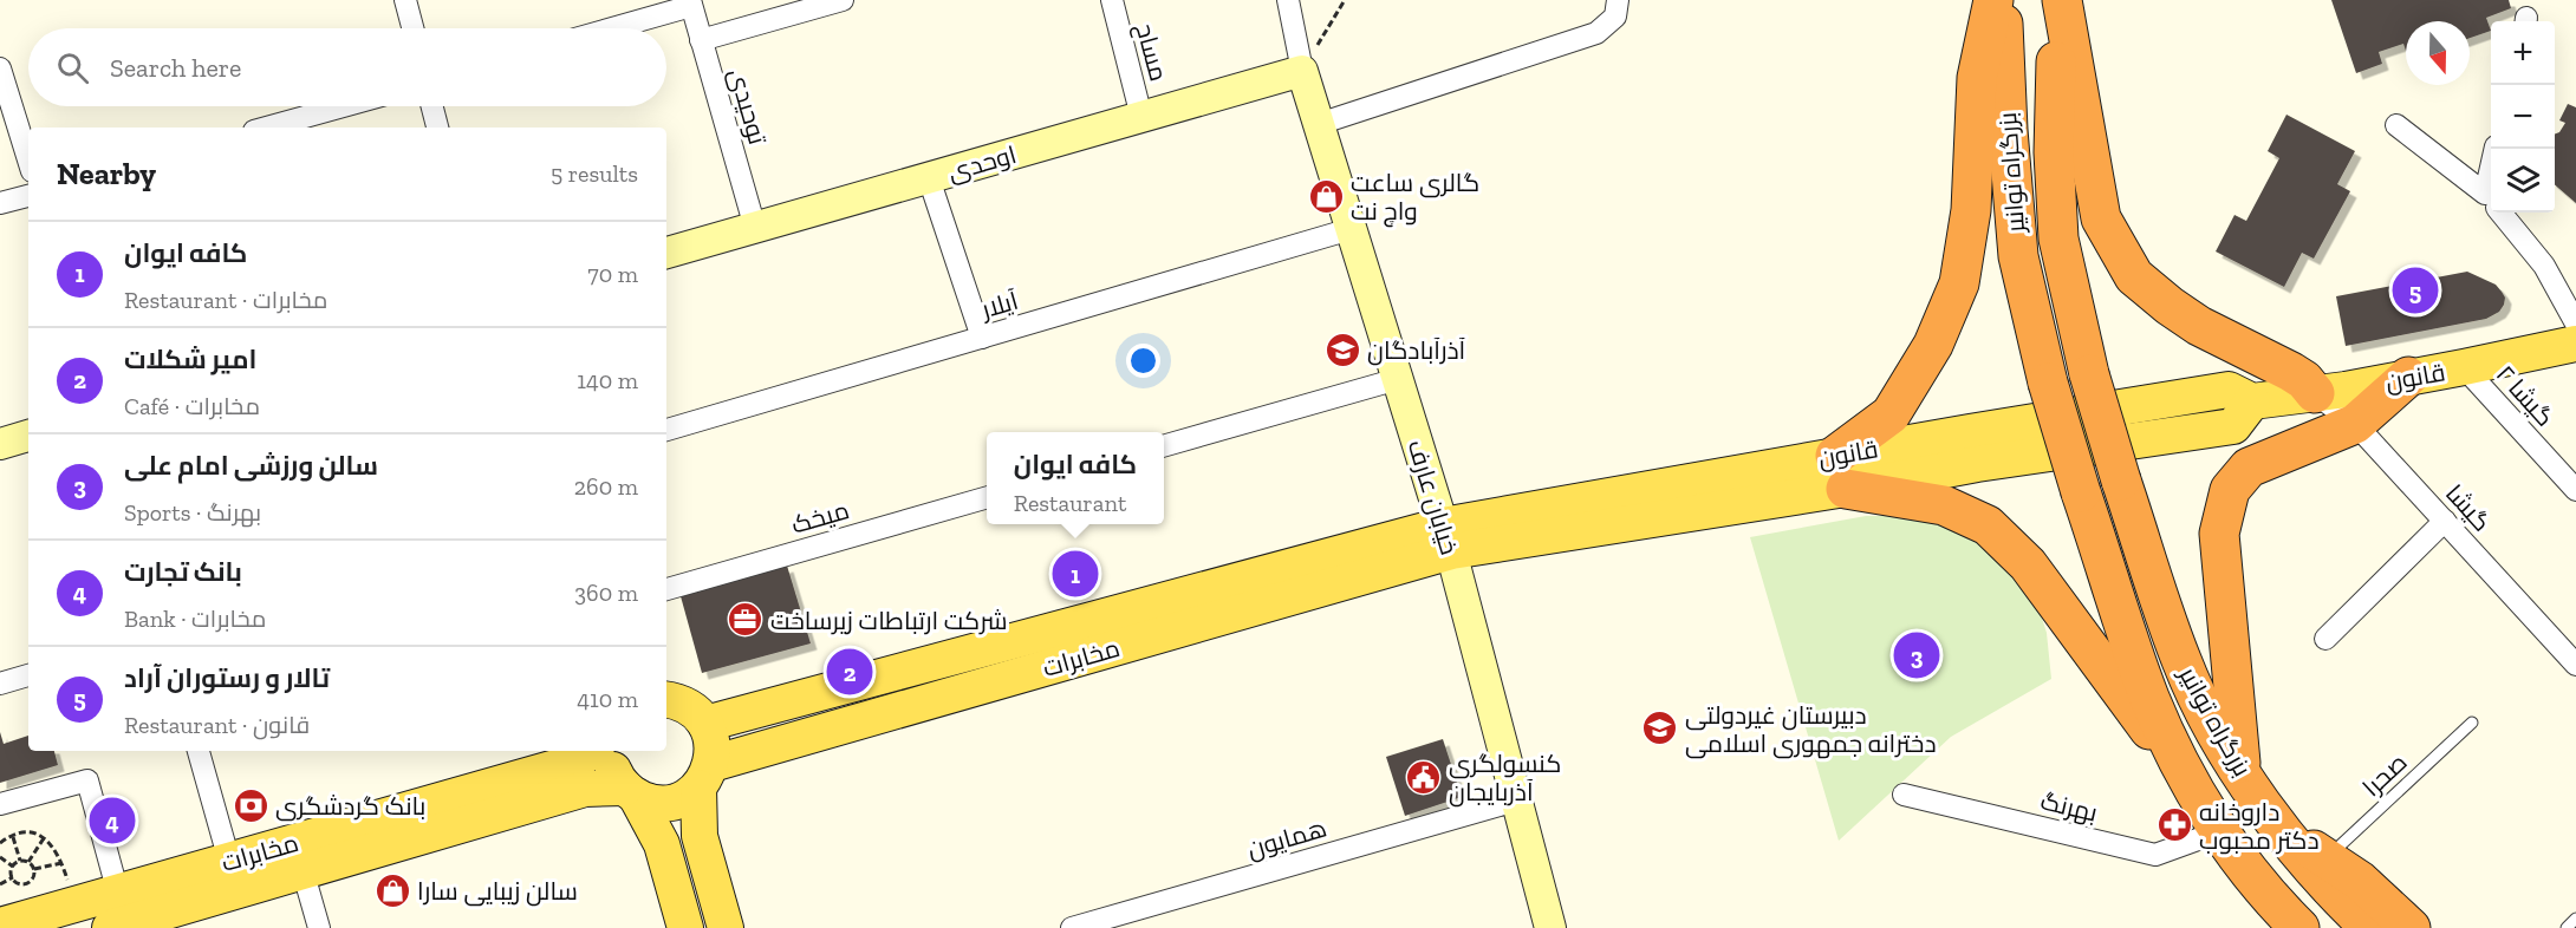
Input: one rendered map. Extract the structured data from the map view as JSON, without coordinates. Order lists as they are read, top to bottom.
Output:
{
  "streets": {
    "highway": ["بزرگراه توانیر"],
    "main road": ["قانون", "مخابرات"],
    "street": [
      "مساح",
      "توحیدی",
      "اوحدی",
      "آیلار",
      "گیشا ۲",
      "خیابان عارف",
      "گیشا",
      "میخک",
      "بهرنگ",
      "همایون"
    ],
    "lane": ["صحرا"]
  },
  "crossings": [
    ["مساح", "اوحدی"],
    ["توحیدی", "اوحدی"],
    ["اوحدی", "خیابان عارف"],
    ["بزرگراه توانیر", "بهرنگ"],
    ["آیلار", "خیابان عارف"],
    ["قانون", "گیشا ۲"],
    ["قانون", "خیابان عارف"],
    ["قانون", "گیشا"],
    ["قانون", "مخابرات"],
    ["خیابان عارف", "مخابرات"],
    ["خیابان عارف", "همایون"]
  ],
  "places": {
    "shop": ["گالری ساعت واچ نت", "سالن زیبایی سارا"],
    "school or university": ["آذرآبادگان", "دبیرستان غیردولتی دخترانه جمهوری اسلامی"],
    "office": ["شرکت ارتباطات زیرساخت"],
    "public building": ["کنسولگری آذربایجان"],
    "bank": ["بانک گردشگری"],
    "pharmacy": ["داروخانه دکتر محبوب"]
  },
  "north": "bottom",
  "page": {
    "map_buttons": ["+", "−"],
    "search": "Search here",
    "heading": ["Nearby", "5 results"],
    "list": [
      {
        "mark": "1",
        "name": "کافه ایوان",
        "note": "Restaurant · مخابرات",
        "value": "70 m"
      },
      {
        "mark": "2",
        "name": "امیر شکلات",
        "note": "Café · مخابرات",
        "value": "140 m"
      },
      {
        "mark": "3",
        "name": "سالن ورزشی امام علی",
        "note": "Sports · بهرنگ",
        "value": "260 m"
      },
      {
        "mark": "4",
        "name": "بانک تجارت",
        "note": "Bank · مخابرات",
        "value": "360 m"
      },
      {
        "mark": "5",
        "name": "تالار و رستوران آراد",
        "note": "Restaurant · قانون",
        "value": "410 m"
      }
    ],
    "pins": [
      "5",
      "1",
      "3",
      "2",
      "4"
    ],
    "popup": ["کافه ایوان", "Restaurant"]
  }
}
